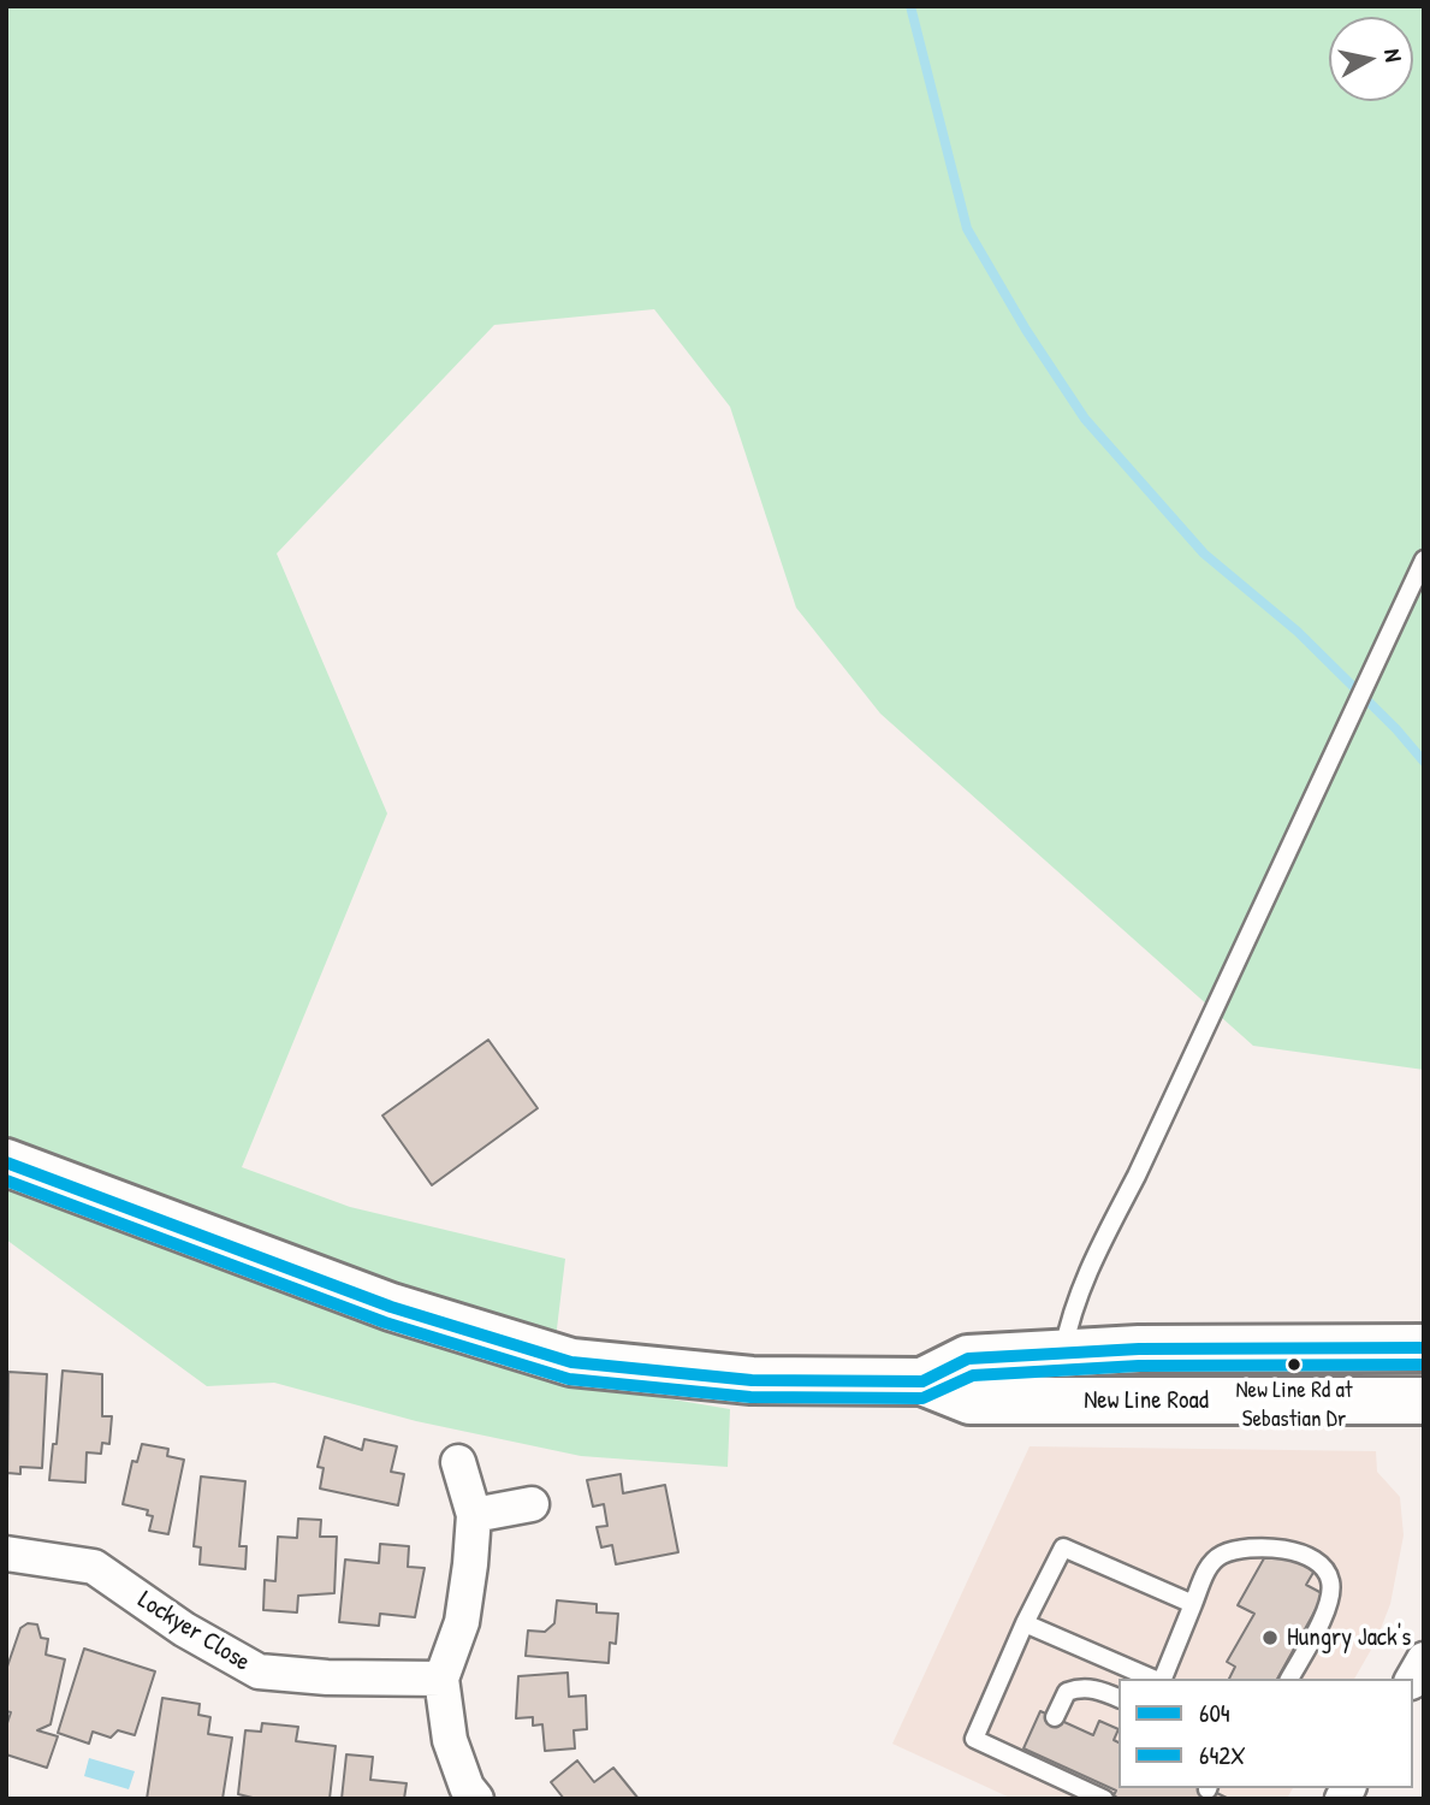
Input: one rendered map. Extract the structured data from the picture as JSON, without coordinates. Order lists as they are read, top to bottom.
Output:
{
  "streets": {
    "main road": ["New Line Road"],
    "street": ["Lockyer Close"]
  },
  "places": ["New Line Rd at Sebastian Dr", "Hungry Jack's"],
  "lines": ["transit line 604", "transit line 642X"],
  "legend": ["604", "642X"],
  "north": "right"
}
